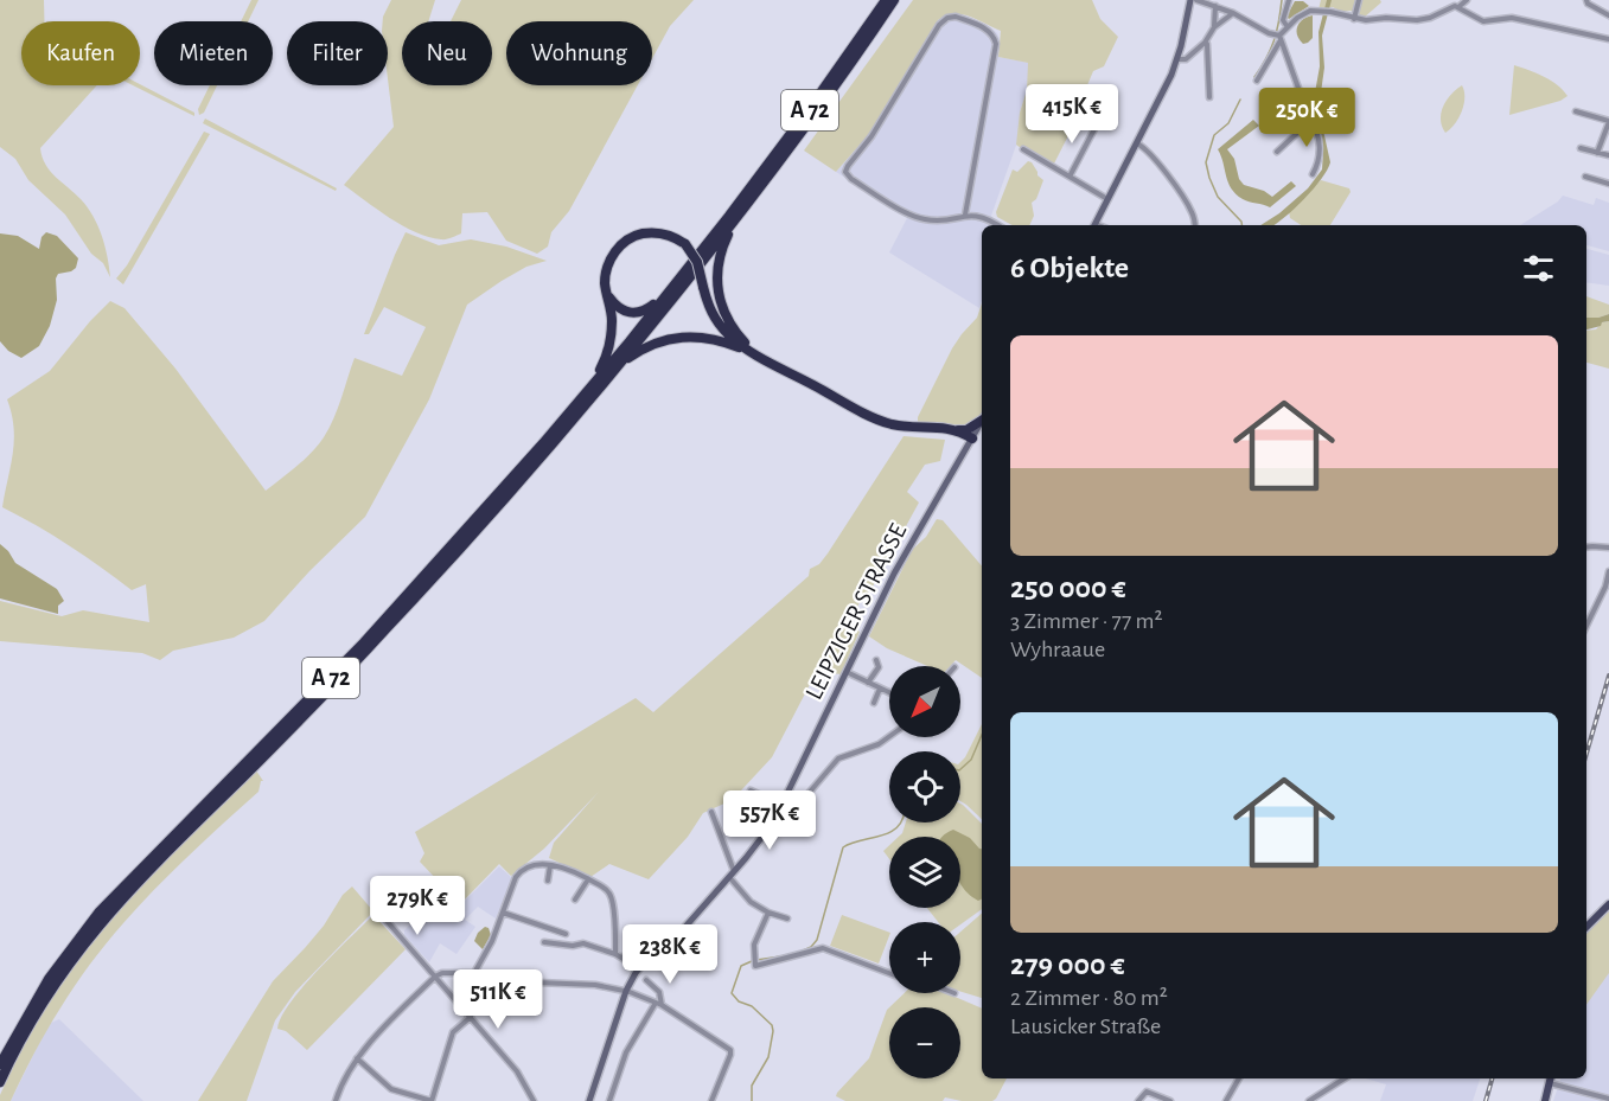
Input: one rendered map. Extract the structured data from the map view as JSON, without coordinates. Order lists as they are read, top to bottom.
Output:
{
  "streets": {
    "highway": ["A 72"],
    "street": ["LEIPZIGER STRASSE"]
  },
  "north": "bottom left",
  "page": {
    "chip": [
      "Kaufen",
      "Mieten",
      "Filter",
      "Neu",
      "Wohnung"
    ],
    "price": [
      "415K €",
      "250K €",
      "557K €",
      "279K €",
      "238K €",
      "511K €"
    ],
    "heading": "6 Objekte",
    "list": [
      {
        "name": "250 000 €",
        "note": "3 Zimmer · 77 m² · Wyhraaue"
      },
      {
        "name": "279 000 €",
        "note": "2 Zimmer · 80 m² · Lausicker Straße"
      }
    ],
    "map_buttons": ["+", "−"]
  }
}
